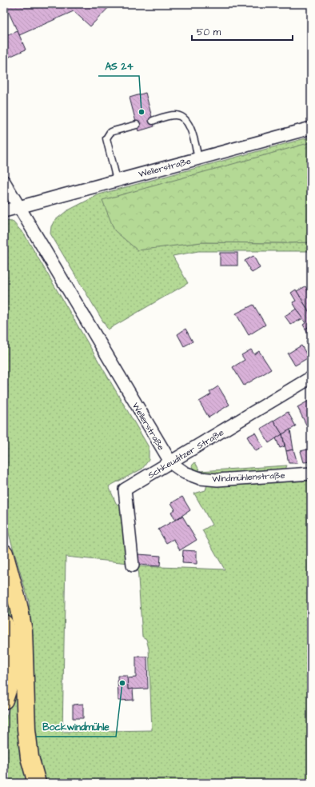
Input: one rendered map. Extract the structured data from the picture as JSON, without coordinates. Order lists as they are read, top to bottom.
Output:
{
  "streets": {
    "street": ["Wellerstraße", "Schkeuditzer Straße", "Windmühlenstraße"]
  },
  "crossings": [
    ["Wellerstraße", "Schkeuditzer Straße"],
    ["Wellerstraße", "Windmühlenstraße"],
    ["Schkeuditzer Straße", "Windmühlenstraße"]
  ],
  "places": ["AS 24", "Bockwindmühle"],
  "scale_bar": "50 m"
}
